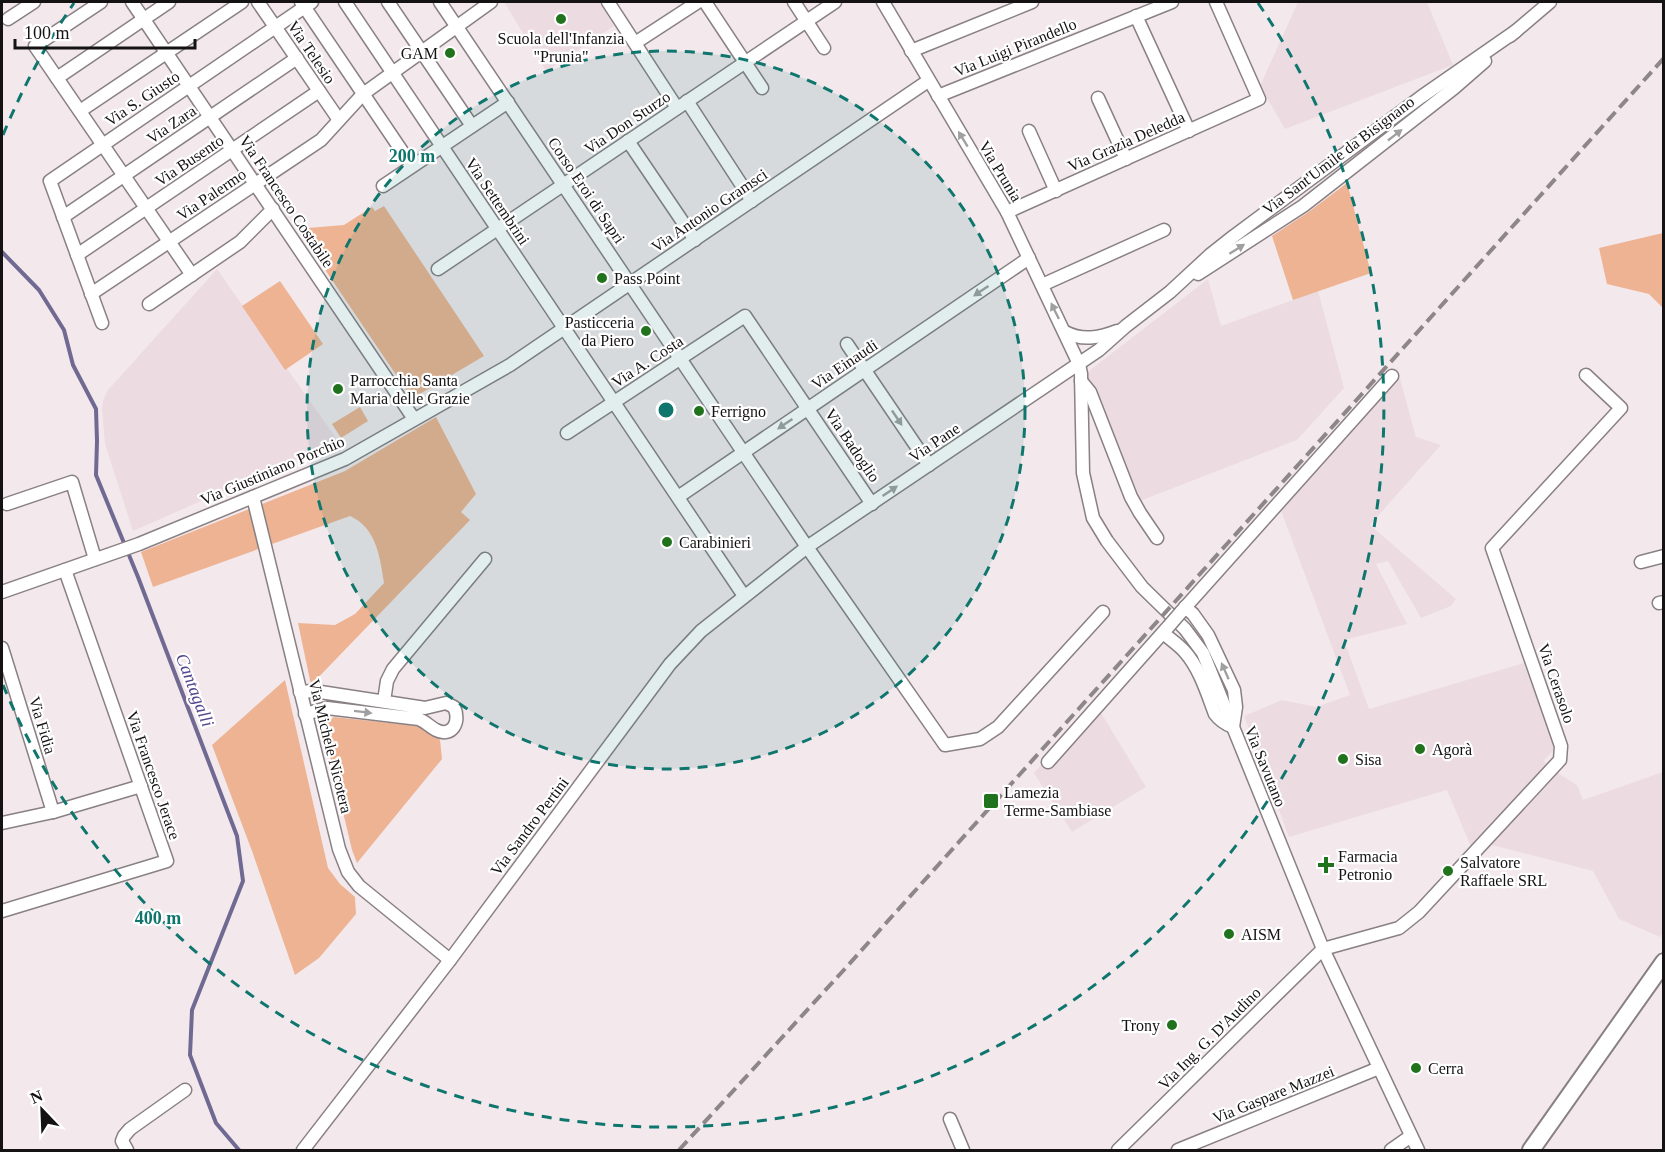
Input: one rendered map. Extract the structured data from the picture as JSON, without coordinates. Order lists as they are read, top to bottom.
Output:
{
  "streets": {
    "street": [
      "Via Luigi Pirandello",
      "Via Telesio",
      "Via S. Giusto",
      "Via Don Sturzo",
      "Via Zara",
      "Via Grazia Deledda",
      "Via Sant'Umile da Bisignano",
      "Via Busento",
      "Via Prunia",
      "Corso Eroi di Sapri",
      "Via Palermo",
      "Via Francesco Costabile",
      "Via Settembrini",
      "Via Antonio Gramsci",
      "Via A. Costa",
      "Via Einaudi",
      "Via Pane",
      "Via Badoglio",
      "Via Giustiniano Porchio",
      "Via Cerasolo",
      "Via Fidia",
      "Via Michele Nicotera",
      "Via Savutano",
      "Via Francesco Jerace",
      "Via Sandro Pertini",
      "Via Ing. G. D'Audino",
      "Via Gaspare Mazzei"
    ]
  },
  "crossings": [
    ["Via Luigi Pirandello", "Via Prunia"],
    ["Via Telesio", "Via S. Giusto"],
    ["Via Telesio", "Via Zara"],
    ["Via Telesio", "Via Busento"],
    ["Via Telesio", "Via Palermo"],
    ["Via S. Giusto", "Via Zara"],
    ["Via S. Giusto", "Via Francesco Costabile"],
    ["Via Don Sturzo", "Corso Eroi di Sapri"],
    ["Via Don Sturzo", "Via Settembrini"],
    ["Via Zara", "Via Francesco Costabile"],
    ["Via Grazia Deledda", "Via Prunia"],
    ["Via Sant'Umile da Bisignano", "Via Pane"],
    ["Via Busento", "Via Francesco Costabile"],
    ["Via Prunia", "Via Antonio Gramsci"],
    ["Via Prunia", "Via Einaudi"],
    ["Via Prunia", "Via Pane"],
    ["Via Prunia", "Via Savutano"],
    ["Corso Eroi di Sapri", "Via Palermo"],
    ["Corso Eroi di Sapri", "Via Antonio Gramsci"],
    ["Corso Eroi di Sapri", "Via A. Costa"],
    ["Corso Eroi di Sapri", "Via Einaudi"],
    ["Corso Eroi di Sapri", "Via Pane"],
    ["Corso Eroi di Sapri", "Via Sandro Pertini"],
    ["Via Palermo", "Via Francesco Costabile"],
    ["Via Palermo", "Via Settembrini"],
    ["Via Francesco Costabile", "Via Antonio Gramsci"],
    ["Via Francesco Costabile", "Via Giustiniano Porchio"],
    ["Via Settembrini", "Via Antonio Gramsci"],
    ["Via Settembrini", "Via A. Costa"],
    ["Via Settembrini", "Via Einaudi"],
    ["Via Settembrini", "Via Sandro Pertini"],
    ["Via Antonio Gramsci", "Via Giustiniano Porchio"],
    ["Via A. Costa", "Via Badoglio"],
    ["Via Einaudi", "Via Badoglio"],
    ["Via Pane", "Via Badoglio"],
    ["Via Pane", "Via Sandro Pertini"],
    ["Via Giustiniano Porchio", "Via Michele Nicotera"],
    ["Via Cerasolo", "Via Savutano"],
    ["Via Cerasolo", "Via Ing. G. D'Audino"],
    ["Via Michele Nicotera", "Via Sandro Pertini"],
    ["Via Savutano", "Via Ing. G. D'Audino"],
    ["Via Savutano", "Via Gaspare Mazzei"]
  ],
  "one_way": ["Via Einaudi"],
  "water": ["Cantagalli"],
  "places": {
    "other": [
      "Scuola dell'Infanzia \"Prunia\"",
      "GAM",
      "Pass Point",
      "Pasticceria da Piero",
      "Parrocchia Santa Maria delle Grazie",
      "Ferrigno",
      "Carabinieri",
      "Agorà",
      "Sisa",
      "Salvatore Raffaele SRL",
      "AISM",
      "Trony",
      "Cerra"
    ],
    "transit": ["Lamezia Terme-Sambiase"],
    "health": ["Farmacia Petronio"]
  },
  "scale_bar": "100 m",
  "north": "top left",
  "rings": ["200 m", "400 m"]
}
